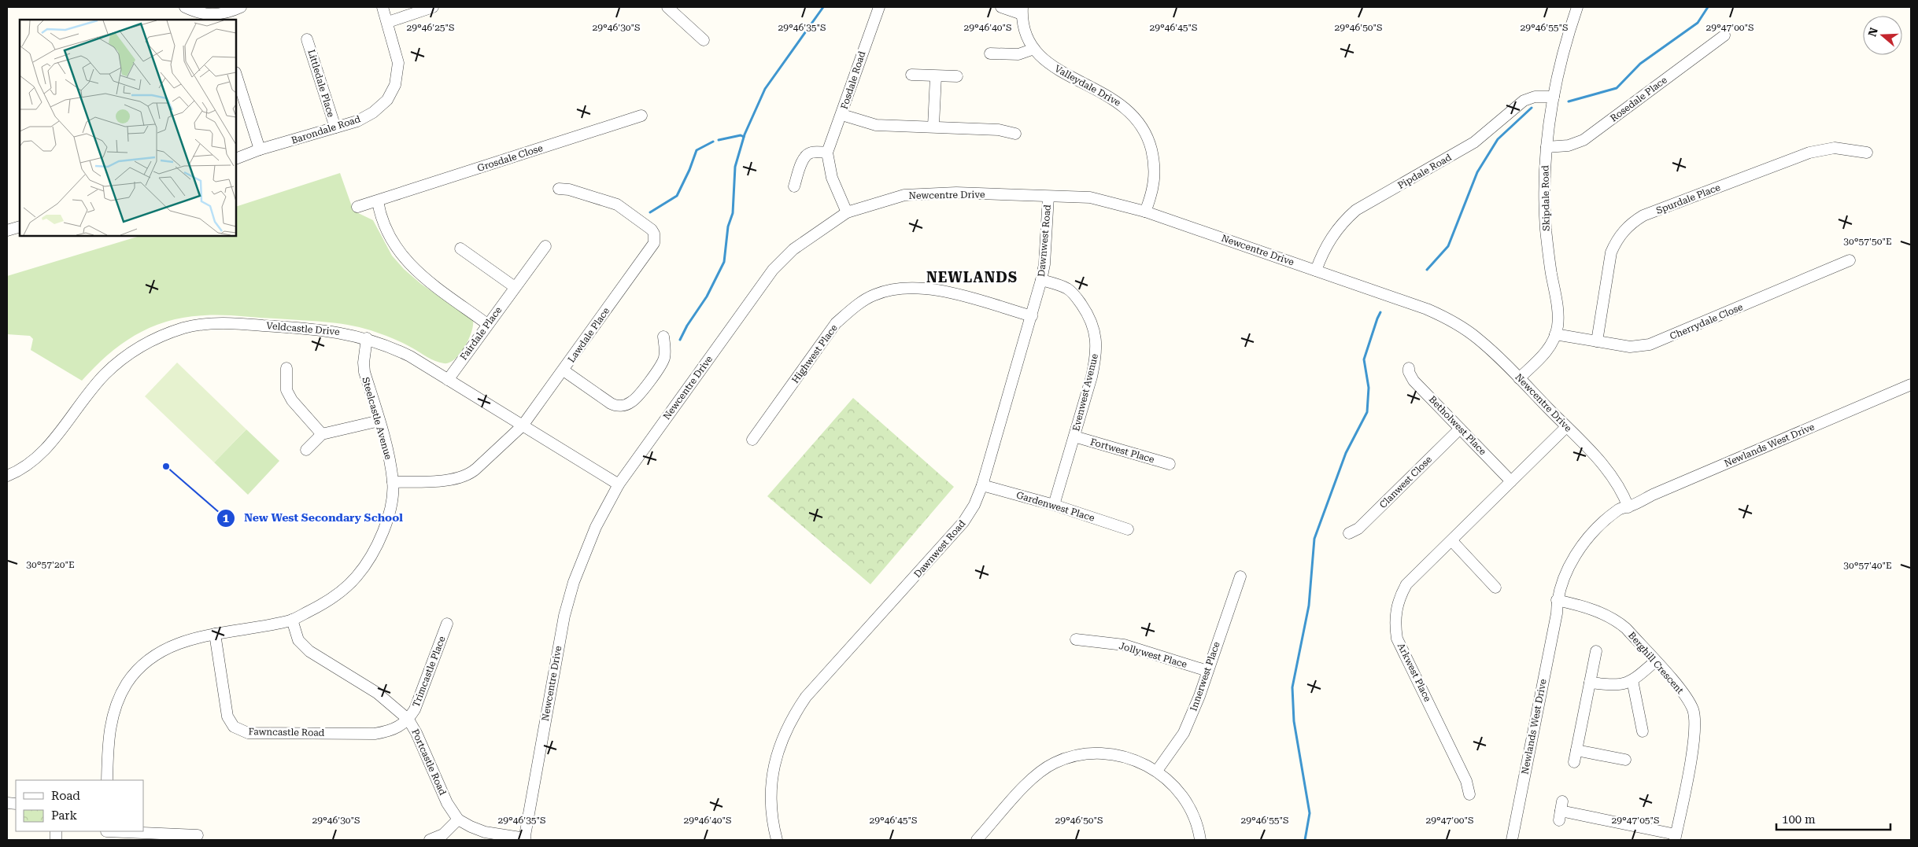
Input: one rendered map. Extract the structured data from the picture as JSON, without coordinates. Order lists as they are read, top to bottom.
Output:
{
  "streets": {
    "street": [
      "Fosdale Road",
      "Littledale Place",
      "Valleydale Drive",
      "Rosedale Place",
      "Barondale Road",
      "Grosdale Close",
      "Pipdale Road",
      "Newcentre Drive",
      "Skipdale Road",
      "Spurdale Place",
      "Dawnwest Road",
      "Cherrydale Close",
      "Veldcastle Drive",
      "Fairdale Place",
      "Lawdale Place",
      "Highwest Place",
      "Evenwest Avenue",
      "Steelcastle Avenue",
      "Betholwest Place",
      "Newlands West Drive",
      "Fortwest Place",
      "Clanwest Close",
      "Gardenwest Place",
      "Jollywest Place",
      "Berghill Crescent",
      "Trimcastle Place",
      "Arkwest Place",
      "Innerwest Place",
      "Fawncastle Road",
      "Portcastle Road"
    ]
  },
  "crossings": [
    ["Littledale Place", "Barondale Road"],
    ["Valleydale Drive", "Newcentre Drive"],
    ["Rosedale Place", "Skipdale Road"],
    ["Pipdale Road", "Newcentre Drive"],
    ["Pipdale Road", "Skipdale Road"],
    ["Newcentre Drive", "Skipdale Road"],
    ["Newcentre Drive", "Dawnwest Road"],
    ["Newcentre Drive", "Veldcastle Drive"],
    ["Newcentre Drive", "Newlands West Drive"],
    ["Newcentre Drive", "Arkwest Place"],
    ["Newcentre Drive", "Portcastle Road"],
    ["Skipdale Road", "Cherrydale Close"],
    ["Spurdale Place", "Cherrydale Close"],
    ["Dawnwest Road", "Highwest Place"],
    ["Dawnwest Road", "Evenwest Avenue"],
    ["Dawnwest Road", "Gardenwest Place"],
    ["Veldcastle Drive", "Fairdale Place"],
    ["Veldcastle Drive", "Lawdale Place"],
    ["Veldcastle Drive", "Steelcastle Avenue"],
    ["Lawdale Place", "Steelcastle Avenue"],
    ["Evenwest Avenue", "Fortwest Place"],
    ["Evenwest Avenue", "Gardenwest Place"],
    ["Steelcastle Avenue", "Fawncastle Road"],
    ["Steelcastle Avenue", "Portcastle Road"],
    ["Betholwest Place", "Clanwest Close"],
    ["Betholwest Place", "Arkwest Place"],
    ["Newlands West Drive", "Berghill Crescent"],
    ["Jollywest Place", "Innerwest Place"],
    ["Trimcastle Place", "Fawncastle Road"],
    ["Trimcastle Place", "Portcastle Road"],
    ["Fawncastle Road", "Portcastle Road"]
  ],
  "districts": ["NEWLANDS"],
  "places": ["New West Secondary School"],
  "legend": ["Road", "Park"],
  "scale_bar": "100 m",
  "north": "left",
  "coordinates": [
    "29°46'25\"S",
    "29°46'30\"S",
    "29°46'35\"S",
    "29°46'40\"S",
    "29°46'45\"S",
    "29°46'50\"S",
    "29°46'55\"S",
    "29°47'00\"S",
    "30°57'50\"E",
    "30°57'20\"E",
    "30°57'40\"E",
    "29°47'05\"S"
  ]
}
